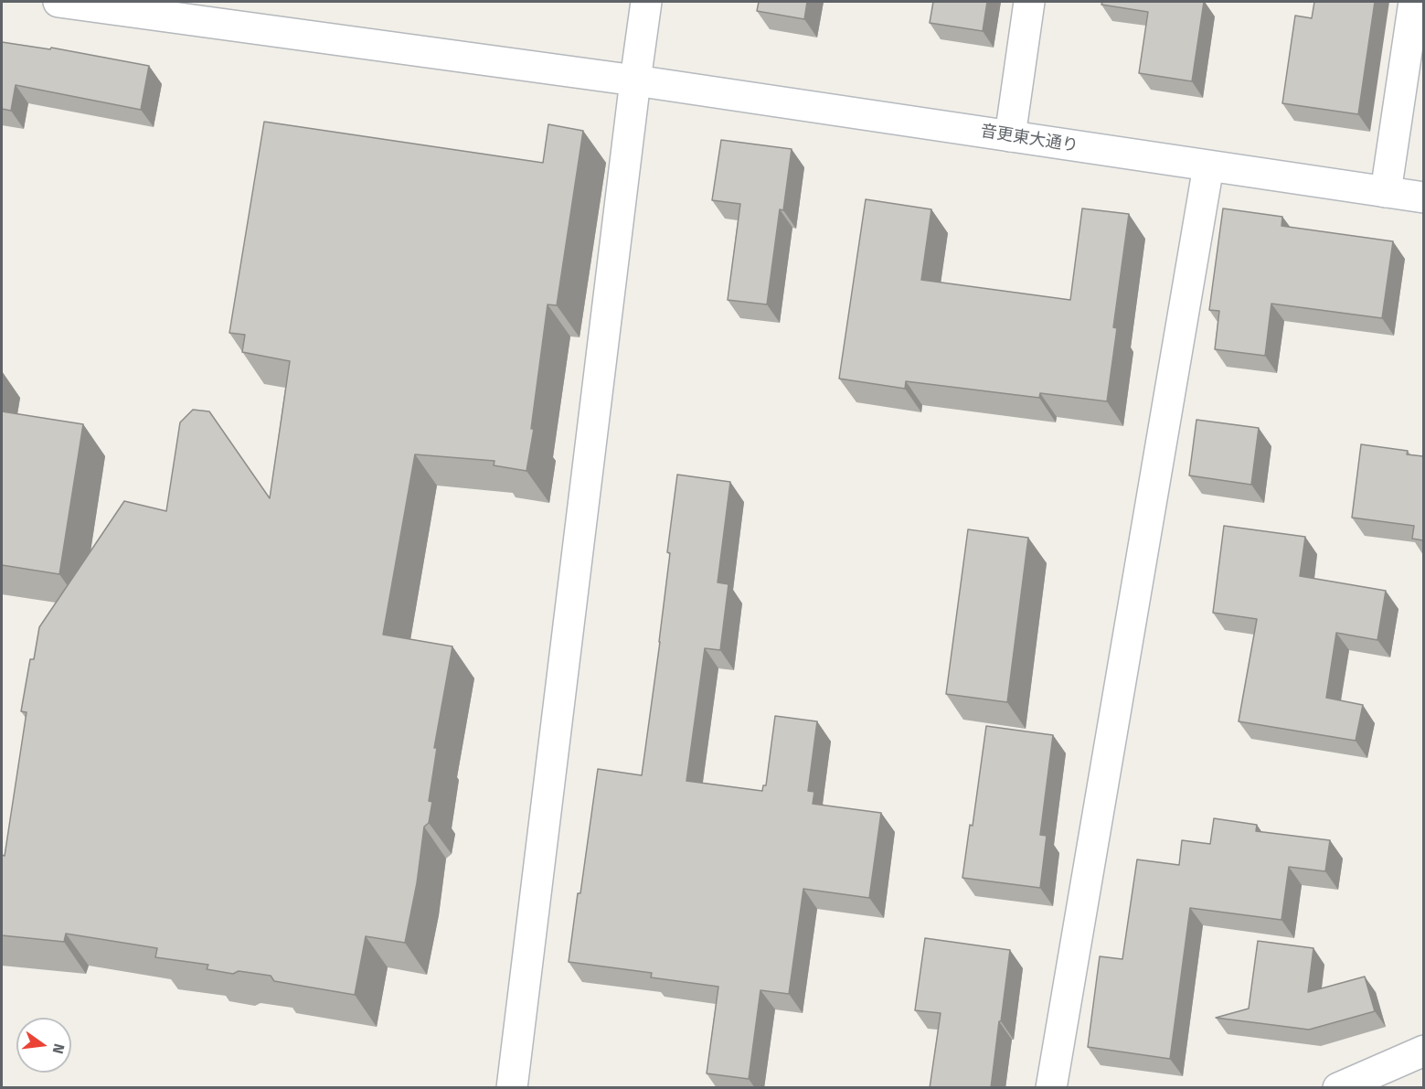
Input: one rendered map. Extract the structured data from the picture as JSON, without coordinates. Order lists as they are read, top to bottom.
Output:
{
  "streets": {
    "street": ["音更東大通り"]
  },
  "north": "right"
}
